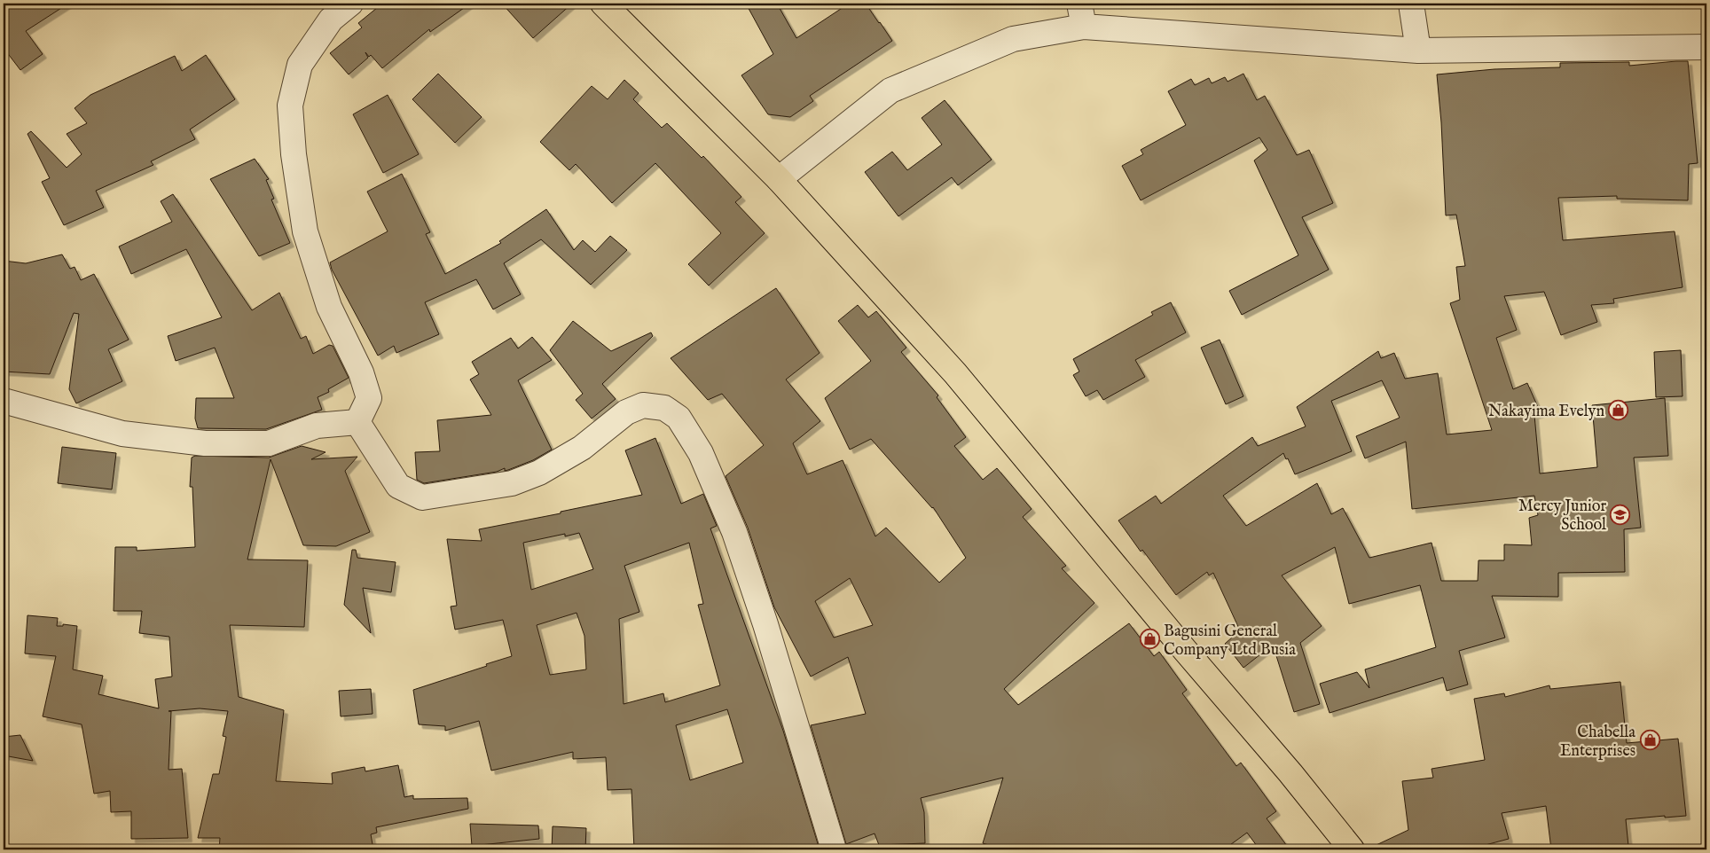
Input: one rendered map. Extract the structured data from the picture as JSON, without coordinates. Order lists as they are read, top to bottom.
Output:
{
  "places": {
    "shop": ["Nakayima Evelyn", "Bagusini General Company Ltd Busia", "Chabella Enterprises"],
    "school or university": ["Mercy Junior School"]
  }
}
